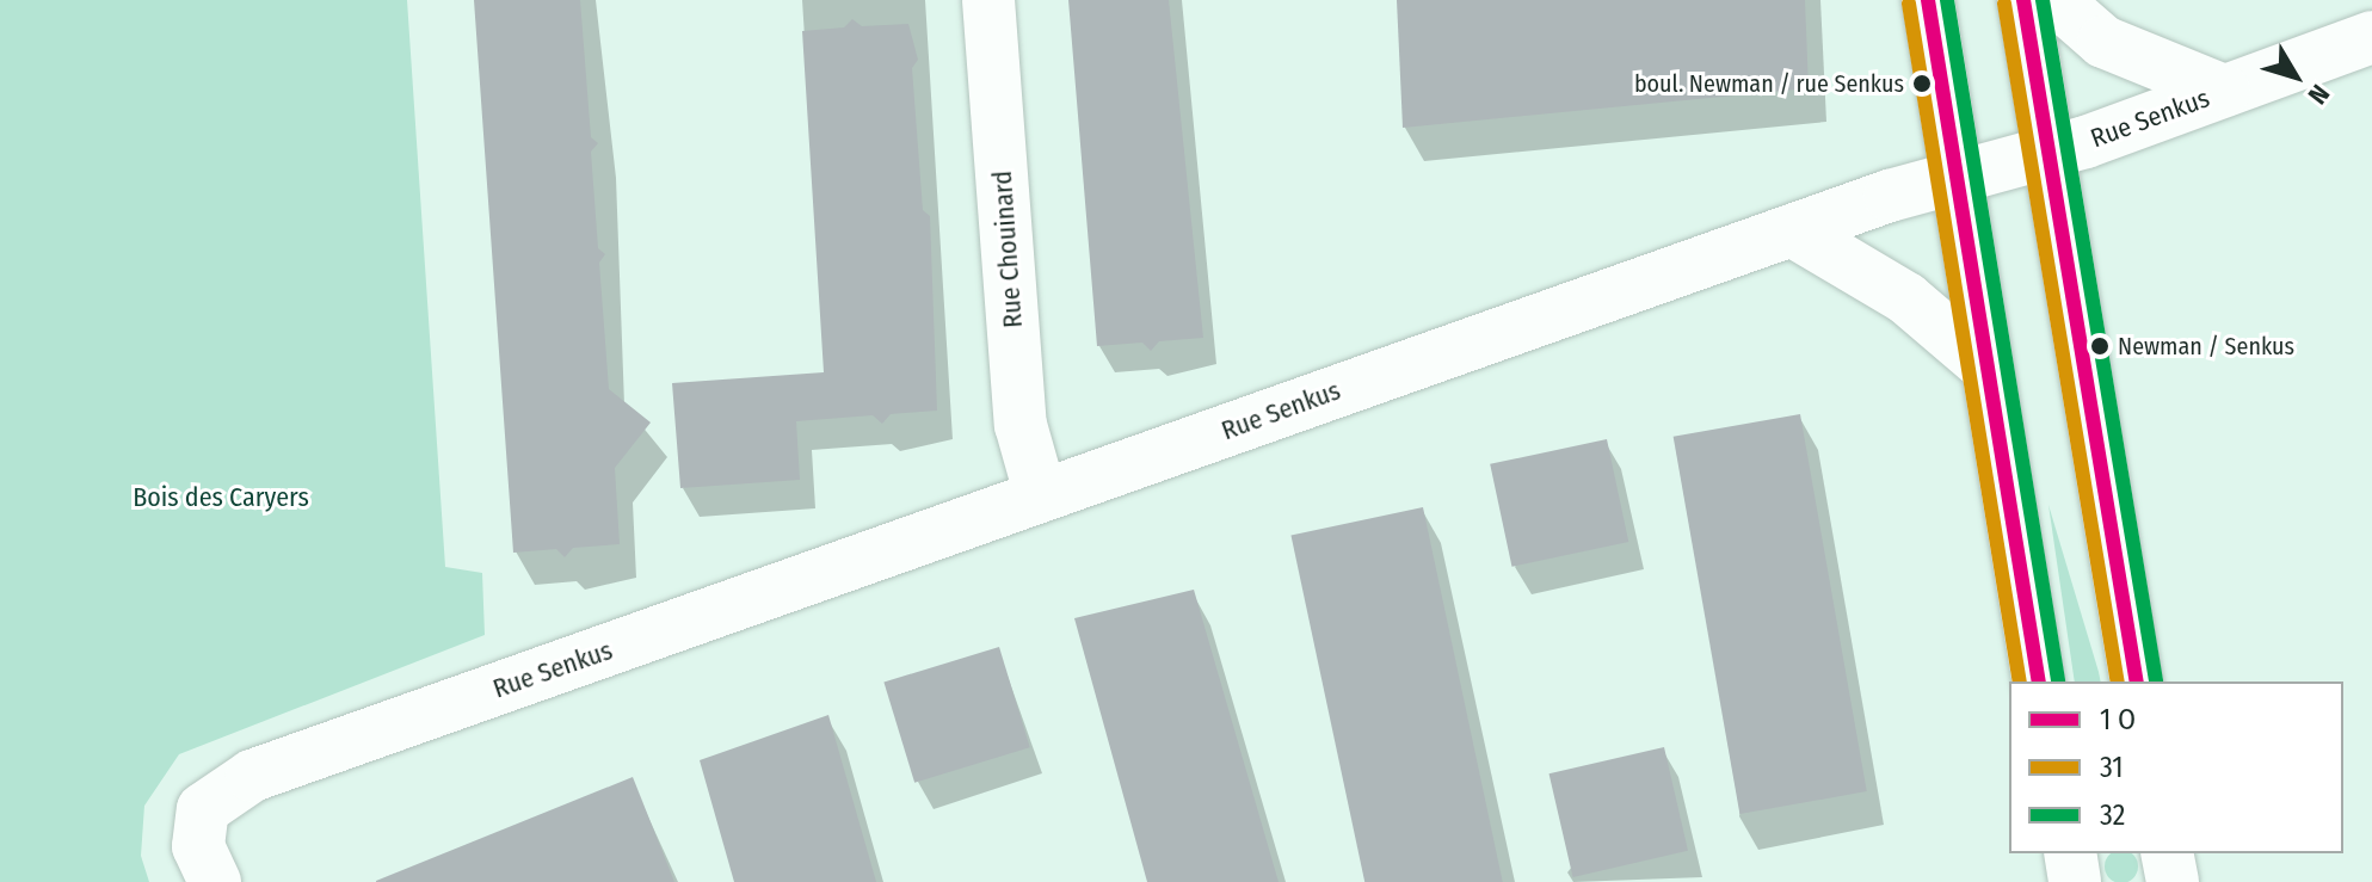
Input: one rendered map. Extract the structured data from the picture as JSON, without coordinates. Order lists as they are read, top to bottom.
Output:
{
  "streets": {
    "street": ["Rue Senkus", "Rue Chouinard"]
  },
  "crossings": [
    ["Rue Senkus", "Rue Chouinard"]
  ],
  "parks": ["Bois des Caryers"],
  "places": ["boul. Newman / rue Senkus", "Newman / Senkus"],
  "lines": ["transit line 32", "transit line 31"],
  "legend": ["1 O", "31", "32"],
  "north": "bottom right"
}
